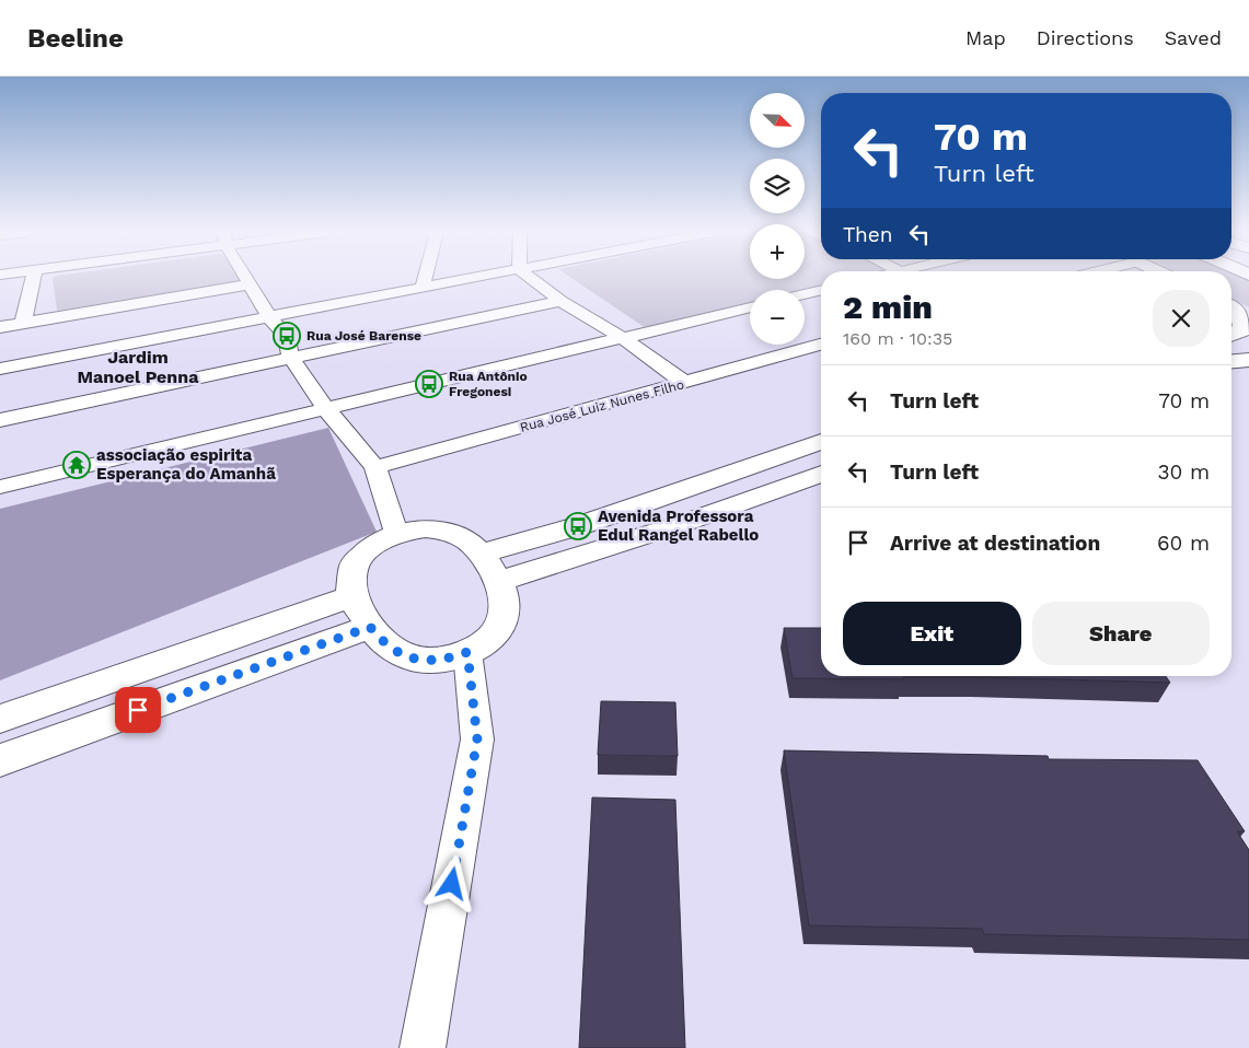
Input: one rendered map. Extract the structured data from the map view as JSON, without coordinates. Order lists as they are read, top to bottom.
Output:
{
  "streets": {
    "street": ["Rua José Luiz Nunes Filho"]
  },
  "districts": ["Jardim Manoel Penna"],
  "places": {
    "bus stop": ["Rua José Barense", "Rua Antônio Fregonesi", "Avenida Professora Edul Rangel Rabello"],
    "temple": ["associação espirita Esperança do Amanhã"]
  },
  "north": "bottom right",
  "page": {
    "header": "Beeline",
    "nav": ["Map", "Directions", "Saved"],
    "map_buttons": ["+", "−"],
    "turn": ["70 m", "Turn left"],
    "then": "Then",
    "heading": ["2 min", "160 m · 10:35"],
    "list": [
      {
        "name": "Turn left",
        "value": "70 m"
      },
      {
        "name": "Turn left",
        "value": "30 m"
      },
      {
        "name": "Arrive at destination",
        "value": "60 m"
      }
    ],
    "buttons": ["Exit", "Share"]
  }
}
